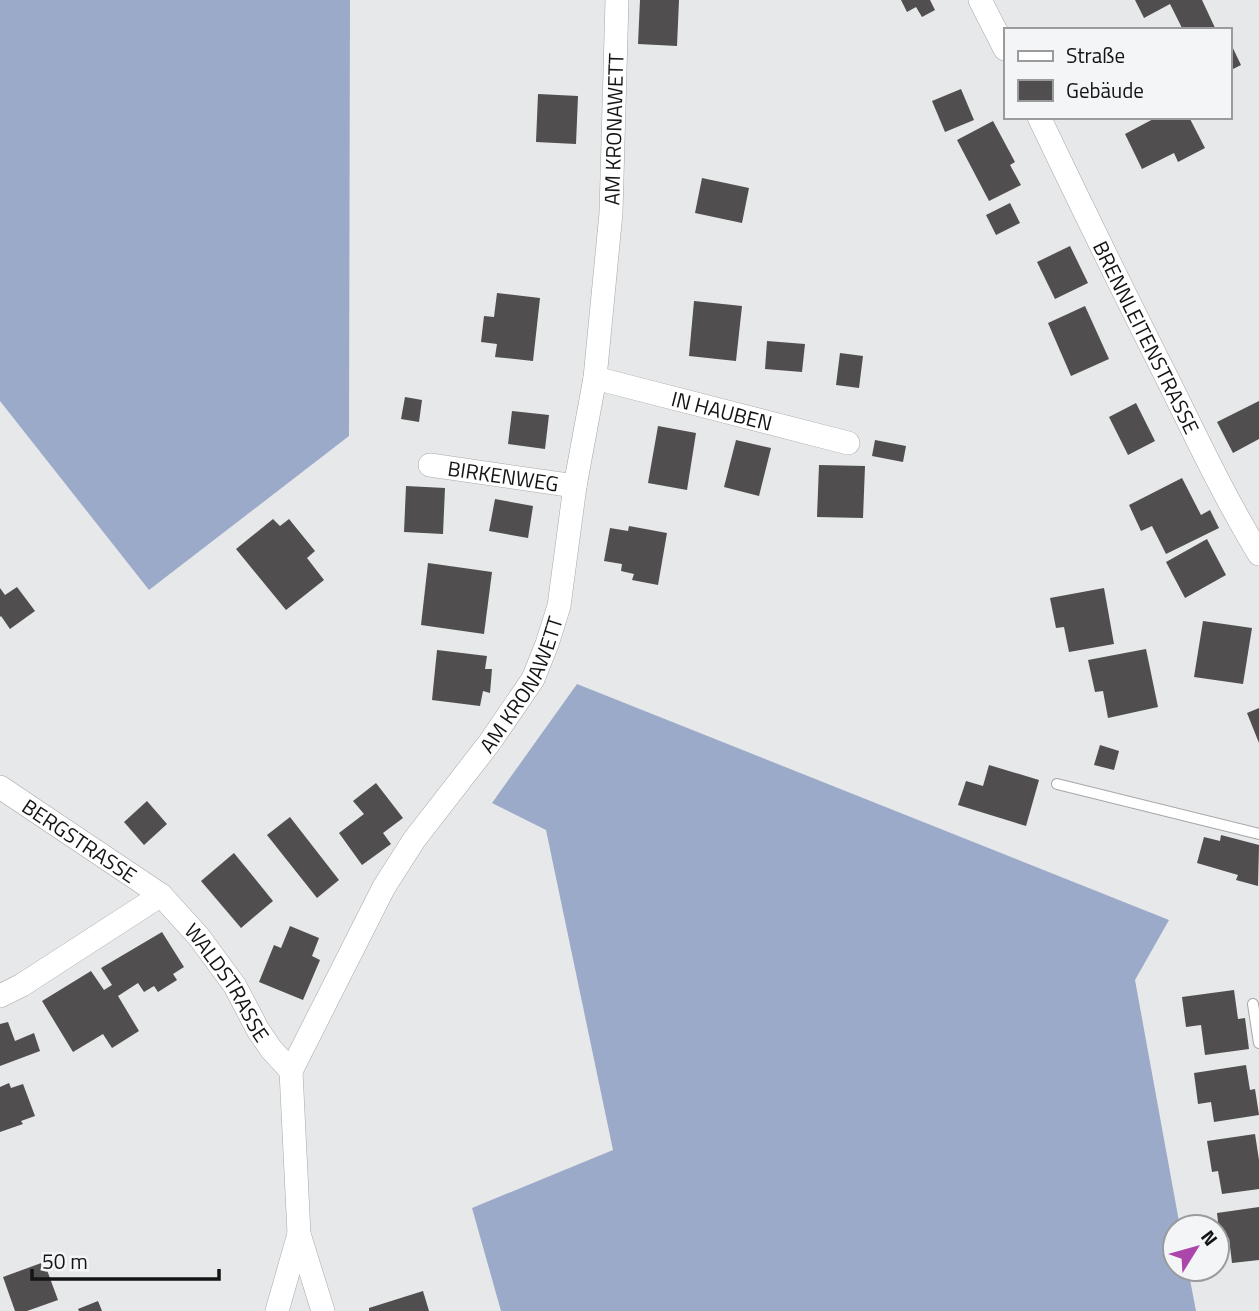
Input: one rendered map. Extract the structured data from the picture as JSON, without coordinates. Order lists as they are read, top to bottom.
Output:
{
  "streets": {
    "street": [
      "AM KRONAWETT",
      "BRENNLEITENSTRASSE",
      "IN HAUBEN",
      "BIRKENWEG",
      "BERGSTRASSE",
      "WALDSTRASSE"
    ]
  },
  "crossings": [
    ["AM KRONAWETT", "IN HAUBEN"],
    ["AM KRONAWETT", "BIRKENWEG"],
    ["AM KRONAWETT", "WALDSTRASSE"],
    ["BERGSTRASSE", "WALDSTRASSE"]
  ],
  "legend": ["Straße", "Gebäude"],
  "scale_bar": "50 m",
  "north": "top right"
}
